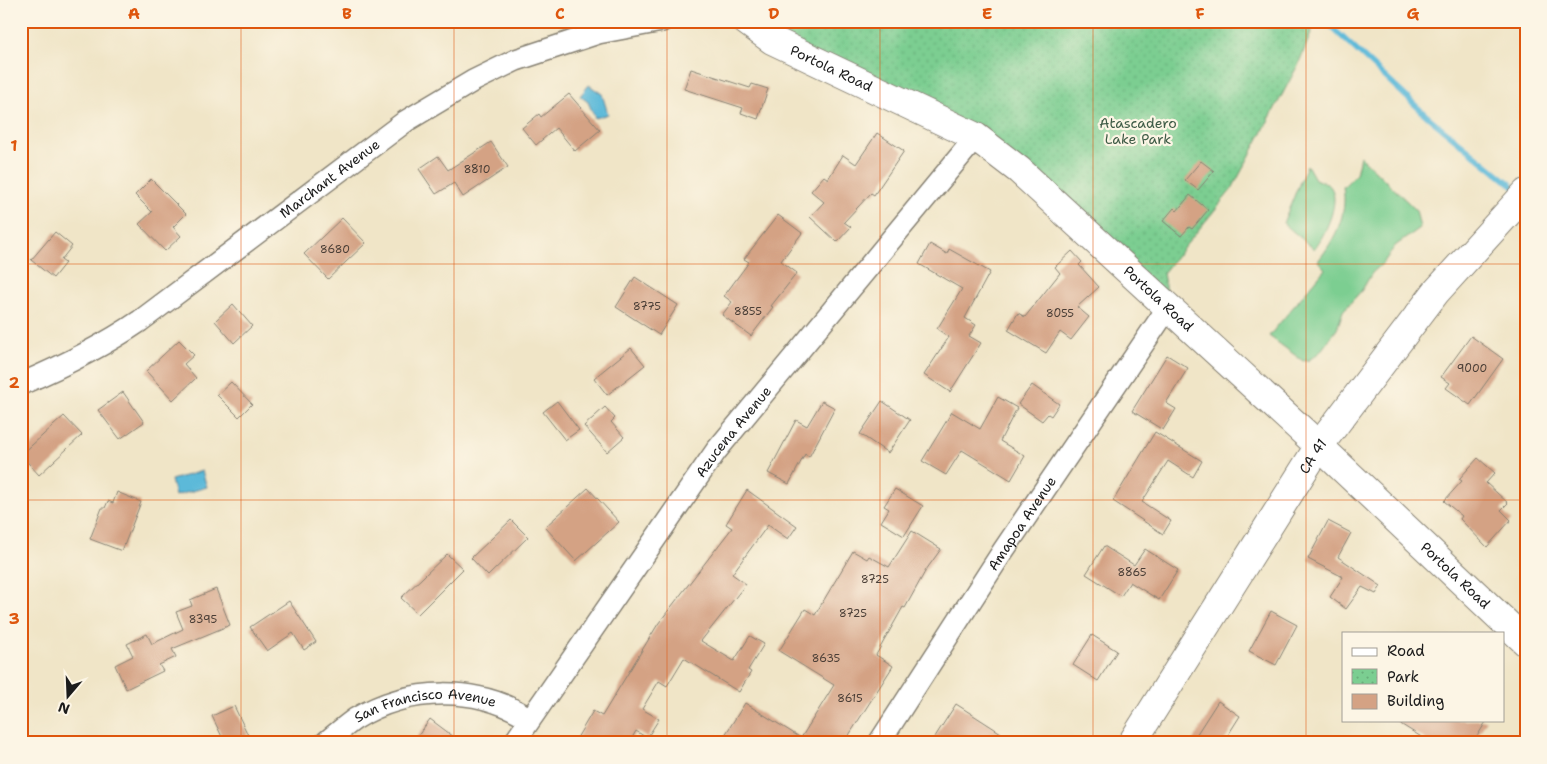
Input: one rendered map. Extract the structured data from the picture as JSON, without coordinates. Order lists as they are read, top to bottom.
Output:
{
  "streets": {
    "street": [
      "Portola Road",
      "Marchant Avenue",
      "Azucena Avenue",
      "CA 41",
      "Amapoa Avenue",
      "San Francisco Avenue"
    ]
  },
  "crossings": [
    ["Portola Road", "Azucena Avenue"],
    ["Portola Road", "CA 41"],
    ["Portola Road", "Amapoa Avenue"],
    ["Azucena Avenue", "San Francisco Avenue"]
  ],
  "parks": ["Atascadero Lake Park"],
  "house_numbers": [
    "8810",
    "8680",
    "8775",
    "8855",
    "8055",
    "9000",
    "8865",
    "8725",
    "8725",
    "8395",
    "8635",
    "8615"
  ],
  "legend": ["Road", "Park", "Building"],
  "north": "bottom",
  "grid": {
    "columns": [
      "A",
      "B",
      "C",
      "D",
      "E",
      "F",
      "G"
    ],
    "rows": ["1", "2", "3"]
  }
}
